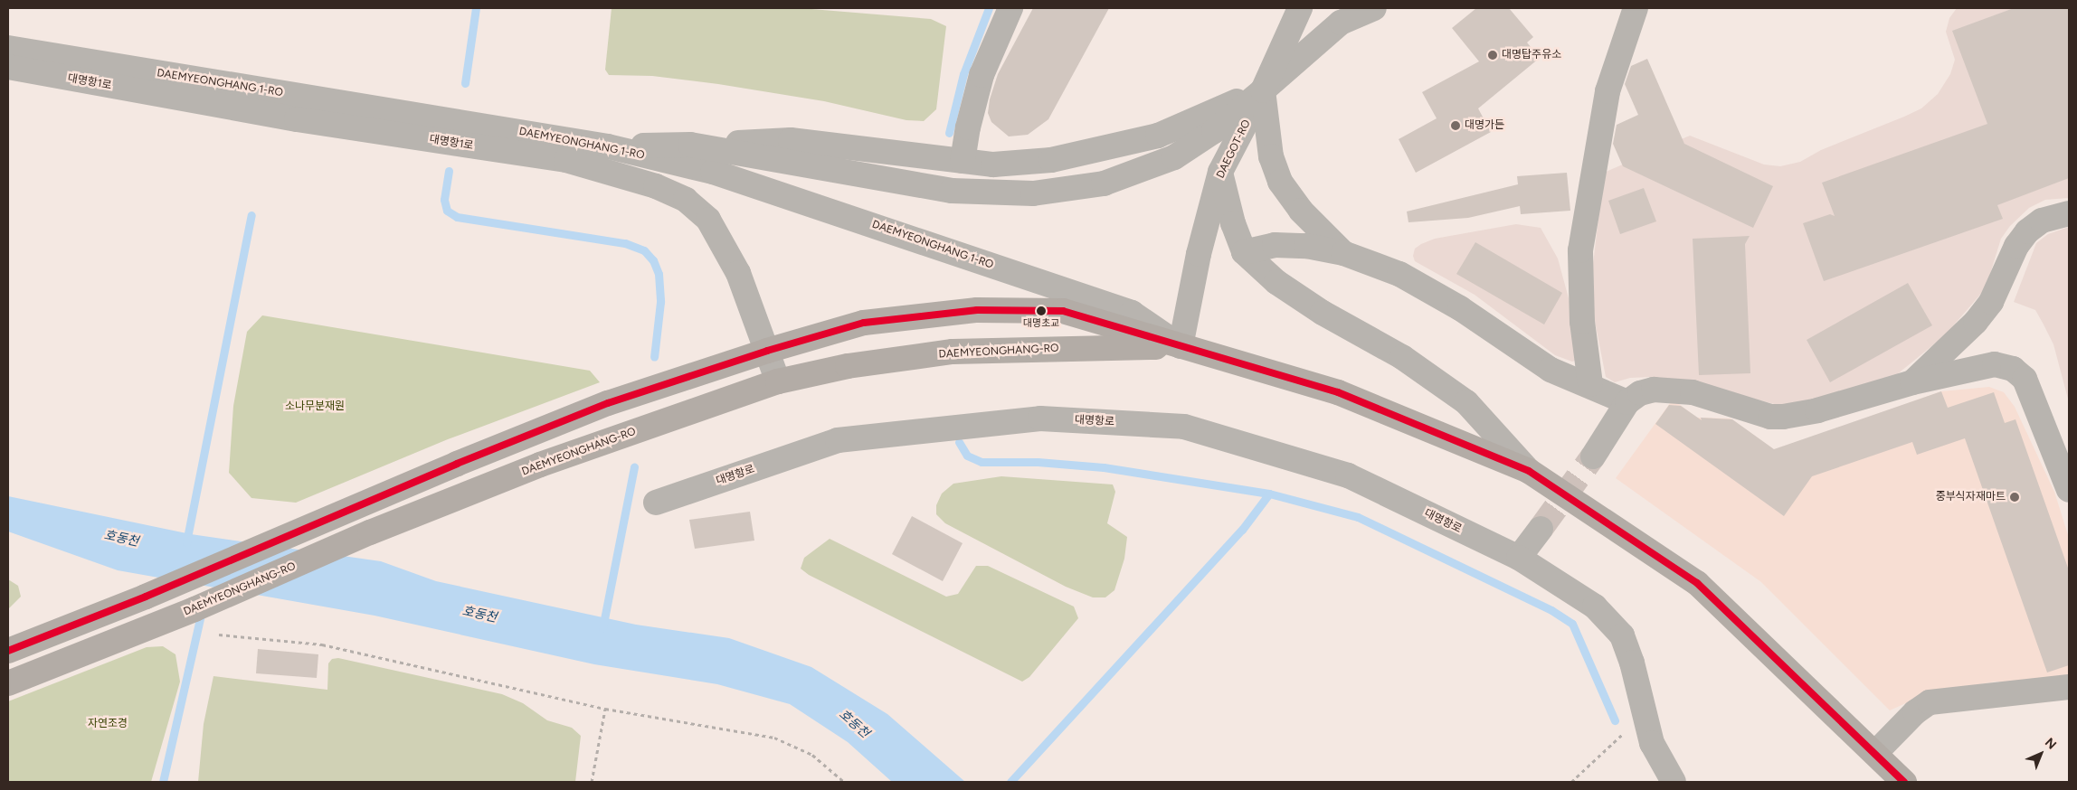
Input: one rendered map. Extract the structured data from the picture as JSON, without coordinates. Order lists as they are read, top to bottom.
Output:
{
  "streets": {
    "main road": ["DAEMYEONGHANG-RO"],
    "street": [
      "대명항1로",
      "DAEMYEONGHANG 1-RO",
      "DAEGOT-RO",
      "대명항로"
    ]
  },
  "crossings": [
    ["대명항1로", "DAEMYEONGHANG-RO"],
    ["DAEMYEONGHANG 1-RO", "DAEGOT-RO"],
    ["DAEMYEONGHANG 1-RO", "DAEMYEONGHANG-RO"],
    ["DAEGOT-RO", "DAEMYEONGHANG-RO"]
  ],
  "water": ["호동천"],
  "parks": ["소나무분재원", "자연조경"],
  "places": [
    "대명탑주유소",
    "대명가든",
    "대명초교",
    "중부식자재마트"
  ],
  "north": "top right"
}
